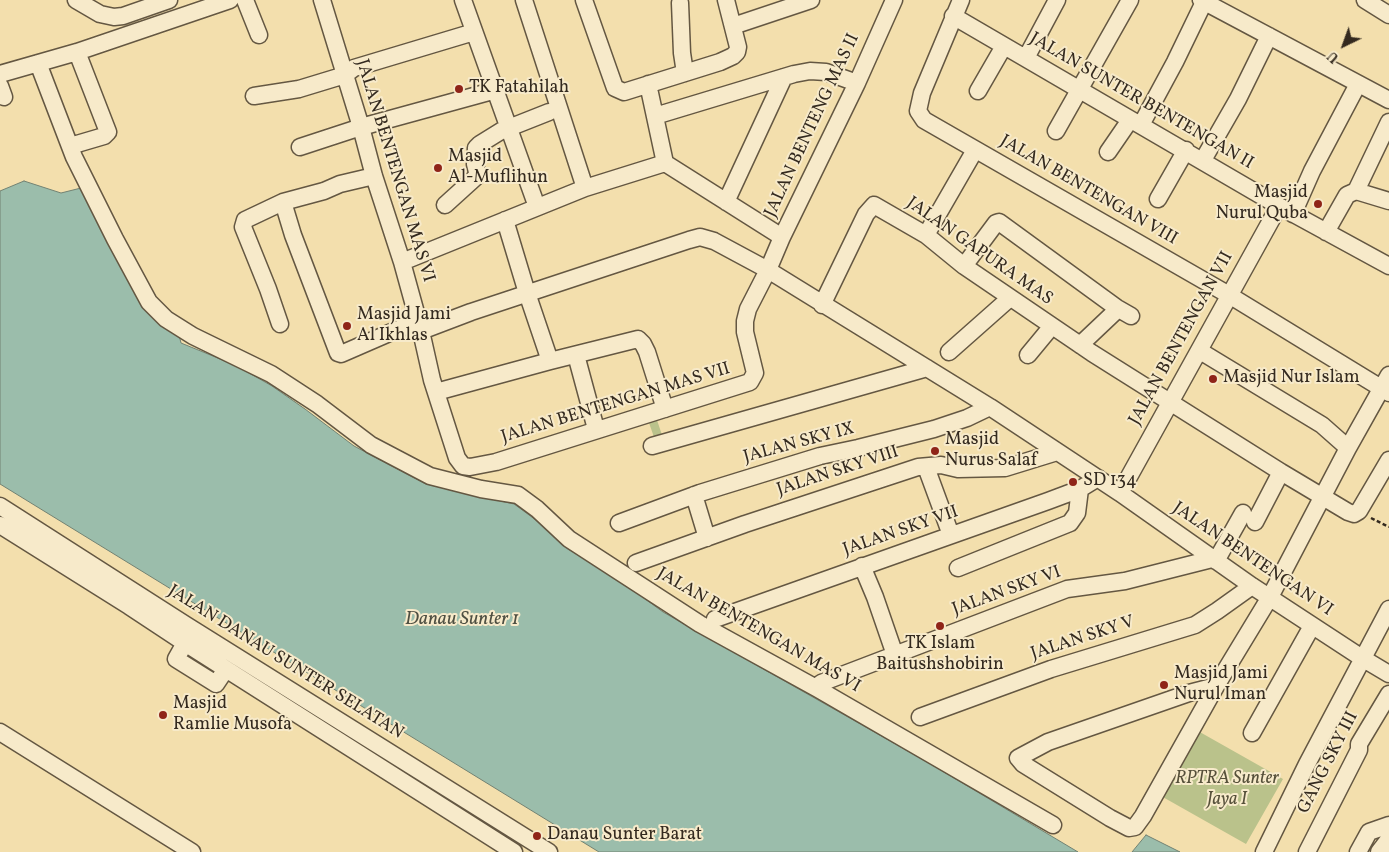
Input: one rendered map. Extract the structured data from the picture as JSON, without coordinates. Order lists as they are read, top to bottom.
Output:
{
  "streets": {
    "street": [
      "JALAN SUNTER BENTENGAN II",
      "JALAN BENTENG MAS II",
      "JALAN BENTENGAN MAS VI",
      "JALAN BENTENGAN VIII",
      "JALAN GAPURA MAS",
      "JALAN BENTENGAN VII",
      "JALAN BENTENGAN MAS VII",
      "JALAN SKY IX",
      "JALAN SKY VIII",
      "JALAN SKY VII",
      "JALAN BENTENGAN VI",
      "JALAN SKY VI",
      "JALAN SKY V",
      "JALAN DANAU SUNTER SELATAN",
      "GANG SKY III"
    ]
  },
  "crossings": [
    ["JALAN SUNTER BENTENGAN II", "JALAN BENTENGAN VIII"],
    ["JALAN SUNTER BENTENGAN II", "JALAN BENTENGAN VII"],
    ["JALAN BENTENG MAS II", "JALAN BENTENGAN MAS VII"],
    ["JALAN BENTENGAN MAS VI", "JALAN BENTENGAN MAS VII"],
    ["JALAN BENTENGAN VIII", "JALAN BENTENGAN VII"],
    ["JALAN GAPURA MAS", "JALAN BENTENGAN VII"],
    ["JALAN BENTENGAN VII", "JALAN BENTENGAN VI"],
    ["JALAN BENTENGAN VI", "JALAN SKY VI"],
    ["JALAN BENTENGAN VI", "JALAN SKY V"]
  ],
  "water": ["Danau Sunter 1"],
  "parks": ["RPTRA Sunter Jaya I"],
  "places": [
    "TK Fatahilah",
    "Masjid Al-Muflihun",
    "Masjid Nurul Quba",
    "Masjid Jami Al Ikhlas",
    "Masjid Nur Islam",
    "Masjid Nurus Salaf",
    "SD 134",
    "TK Islam Baitushshobirin",
    "Masjid Jami Nurul Iman",
    "Masjid Ramlie Musofa",
    "Danau Sunter Barat"
  ],
  "north": "bottom left"
}
